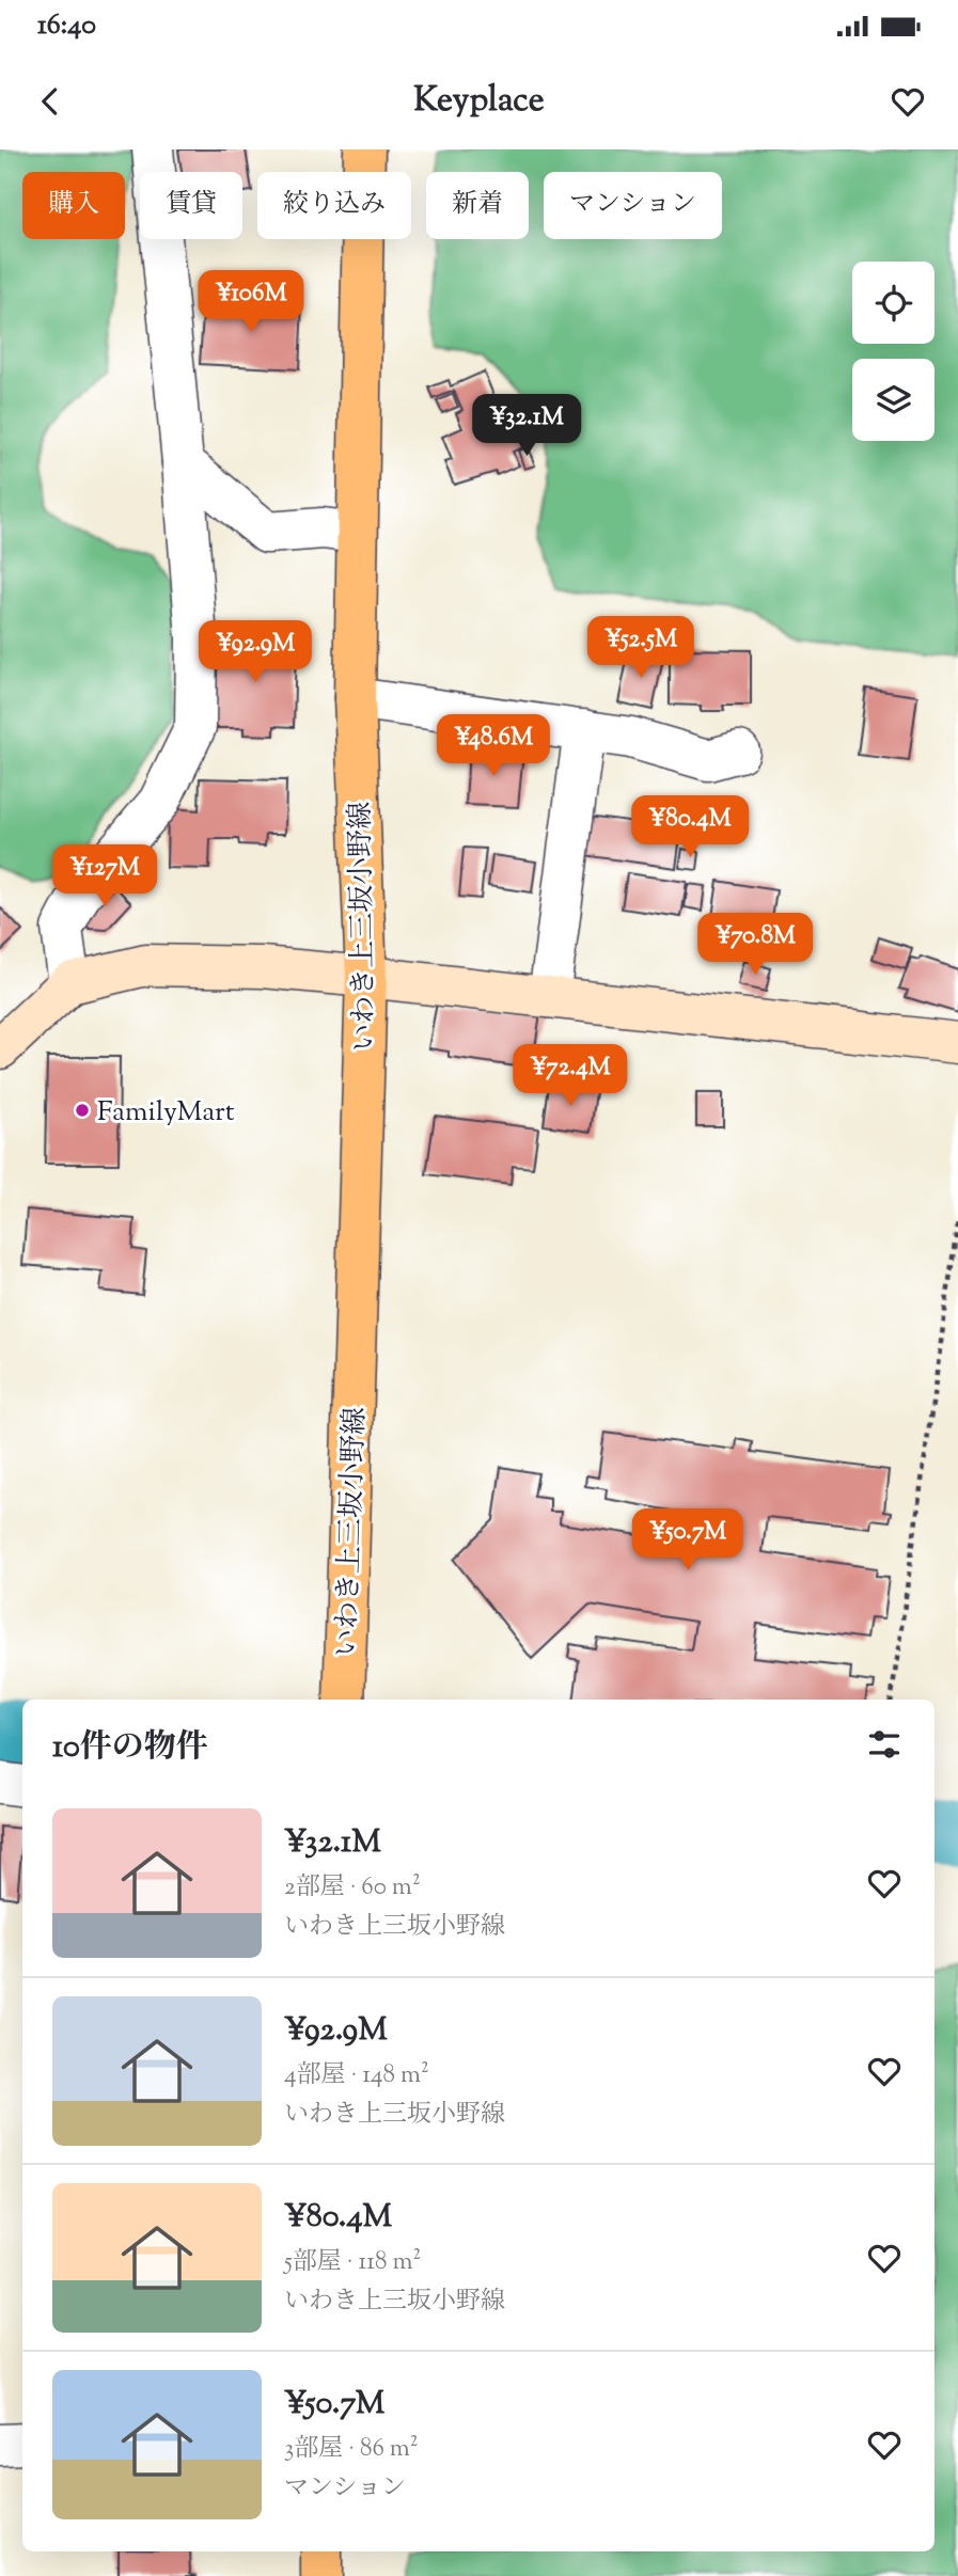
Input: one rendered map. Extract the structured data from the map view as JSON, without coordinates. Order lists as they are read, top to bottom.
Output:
{
  "streets": {
    "main road": ["いわき上三坂小野線"]
  },
  "places": ["FamilyMart"],
  "page": {
    "status": "16:40",
    "header": "Keyplace",
    "chip": [
      "購入",
      "賃貸",
      "絞り込み",
      "新着",
      "マンション"
    ],
    "price": [
      "¥106M",
      "¥32.1M",
      "¥52.5M",
      "¥92.9M",
      "¥48.6M",
      "¥80.4M",
      "¥127M",
      "¥70.8M",
      "¥72.4M",
      "¥50.7M"
    ],
    "heading": "10件の物件",
    "list": [
      {
        "name": "¥32.1M",
        "note": "2部屋 · 60 m² · いわき上三坂小野線"
      },
      {
        "name": "¥92.9M",
        "note": "4部屋 · 148 m² · いわき上三坂小野線"
      },
      {
        "name": "¥80.4M",
        "note": "5部屋 · 118 m² · いわき上三坂小野線"
      },
      {
        "name": "¥50.7M",
        "note": "3部屋 · 86 m² · マンション"
      }
    ]
  }
}
